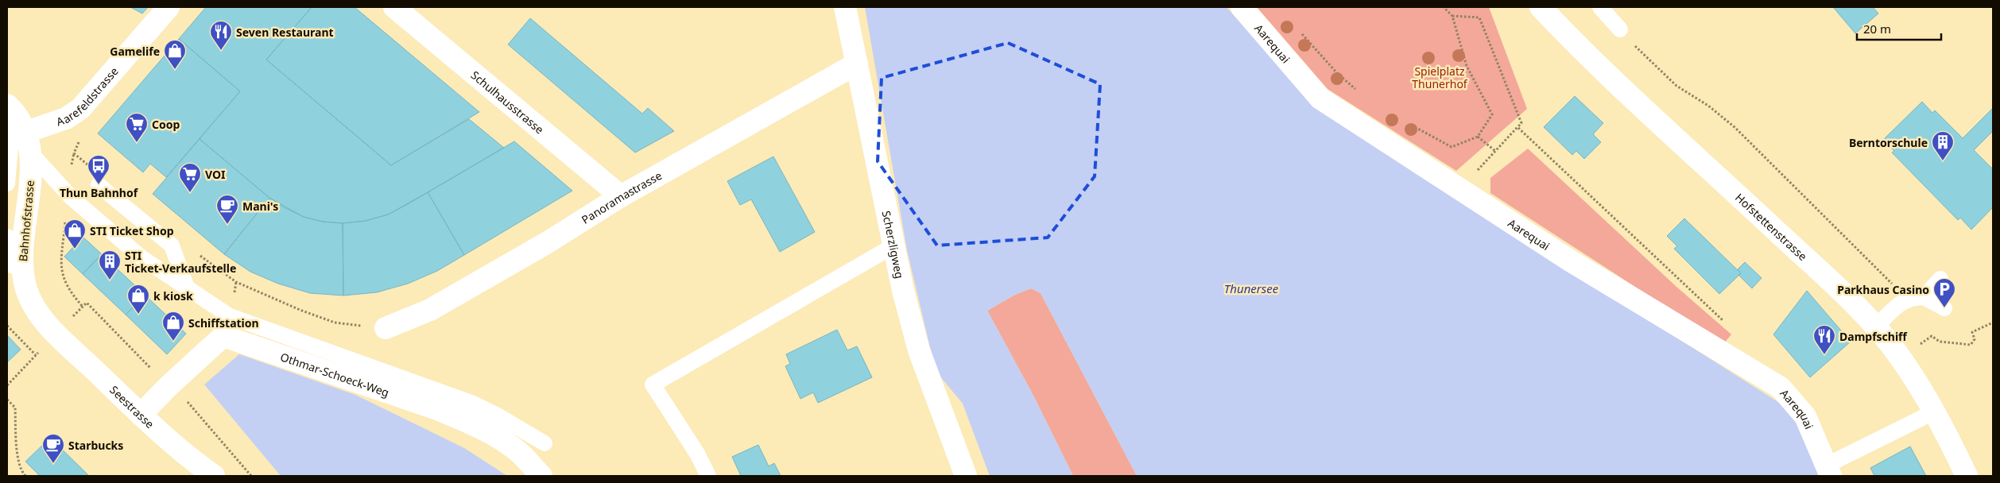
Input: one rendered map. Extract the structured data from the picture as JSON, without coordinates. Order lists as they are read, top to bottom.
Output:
{
  "streets": {
    "street": [
      "Aarequai",
      "Aarefeldstrasse",
      "Schulhausstrasse",
      "Panoramastrasse",
      "Bahnhofstrasse",
      "Hofstettenstrasse",
      "Scherzligweg",
      "Othmar-Schoeck-Weg",
      "Seestrasse"
    ]
  },
  "crossings": [
    ["Aarefeldstrasse", "Bahnhofstrasse"],
    ["Schulhausstrasse", "Panoramastrasse"],
    ["Panoramastrasse", "Scherzligweg"],
    ["Bahnhofstrasse", "Seestrasse"]
  ],
  "water": ["Thunersee"],
  "parks": ["Spielplatz Thunerhof"],
  "places": {
    "restaurant": ["Seven Restaurant", "Dampfschiff"],
    "shop": [
      "Gamelife",
      "STI Ticket Shop",
      "k kiosk",
      "Schiffstation"
    ],
    "supermarket": ["Coop", "VOI"],
    "building": ["Berntorschule", "STI Ticket-Verkaufstelle"],
    "bus stop": ["Thun Bahnhof"],
    "cafe": ["Mani's", "Starbucks"],
    "parking": ["Parkhaus Casino"]
  },
  "scale_bar": "20 m"
}
